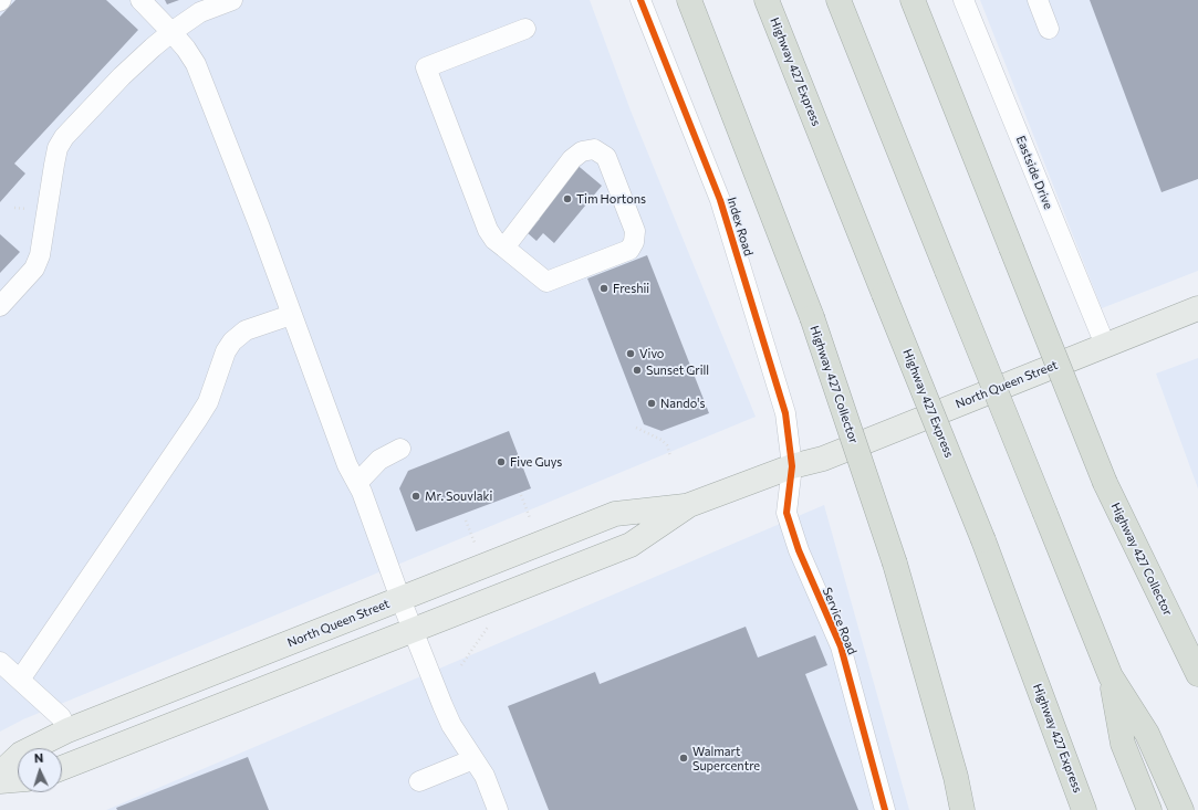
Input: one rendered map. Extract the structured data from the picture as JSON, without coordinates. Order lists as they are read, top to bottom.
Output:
{
  "streets": {
    "highway": ["Highway 427 Express", "Highway 427 Collector"],
    "main road": ["North Queen Street"],
    "street": ["Eastside Drive", "Index Road", "Service Road"]
  },
  "crossings": [
    ["Eastside Drive", "North Queen Street"],
    ["Index Road", "North Queen Street"],
    ["Index Road", "Service Road"],
    ["North Queen Street", "Service Road"]
  ],
  "places": [
    "Tim Hortons",
    "Freshii",
    "Vivo",
    "Sunset Grill",
    "Nando's",
    "Five Guys",
    "Mr. Souvlaki",
    "Walmart Supercentre"
  ],
  "north": "top"
}
